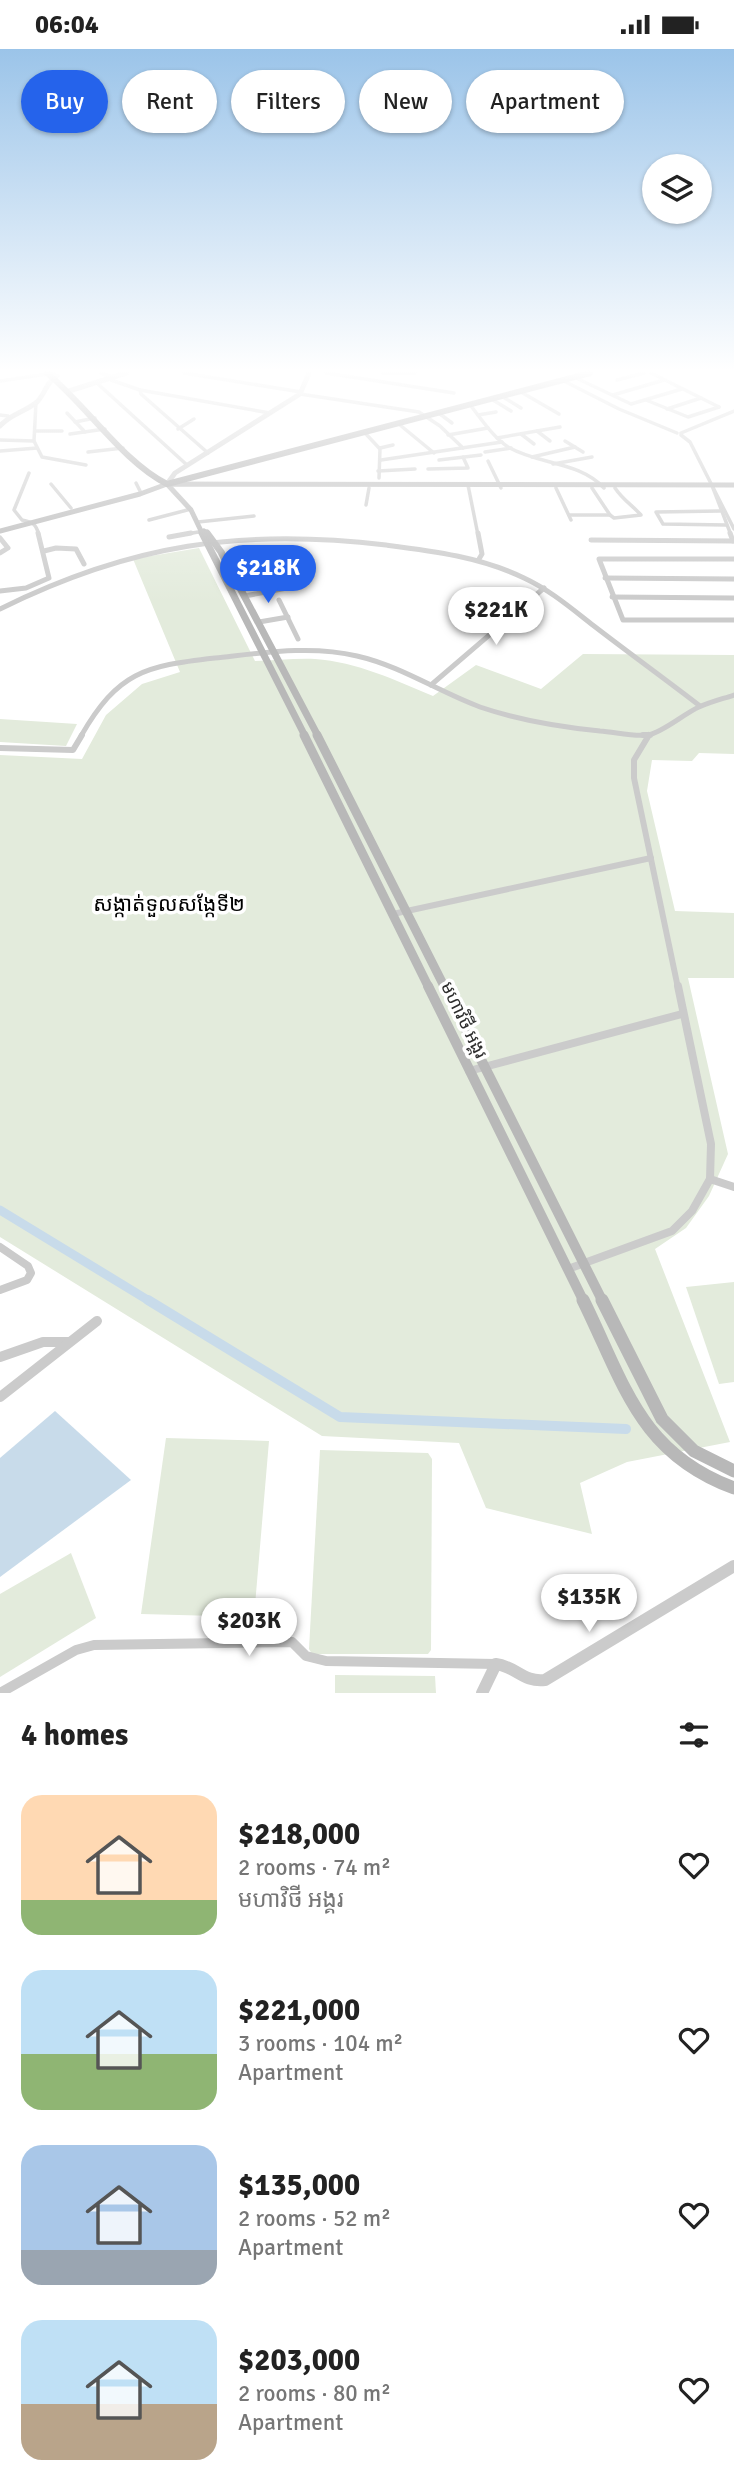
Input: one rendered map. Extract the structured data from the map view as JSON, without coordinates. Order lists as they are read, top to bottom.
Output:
{
  "streets": {
    "main road": ["មហាវិថី អង្គរ"]
  },
  "districts": ["សង្កាត់ទួលសង្កែទី២"],
  "page": {
    "status": "06:04",
    "chip": [
      "Buy",
      "Rent",
      "Filters",
      "New",
      "Apartment"
    ],
    "price": [
      "$218K",
      "$221K",
      "$135K",
      "$203K"
    ],
    "heading": "4 homes",
    "list": [
      {
        "name": "$218,000",
        "note": "2 rooms · 74 m² · មហាវិថី អង្គរ"
      },
      {
        "name": "$221,000",
        "note": "3 rooms · 104 m² · Apartment"
      },
      {
        "name": "$135,000",
        "note": "2 rooms · 52 m² · Apartment"
      },
      {
        "name": "$203,000",
        "note": "2 rooms · 80 m² · Apartment"
      }
    ]
  }
}
